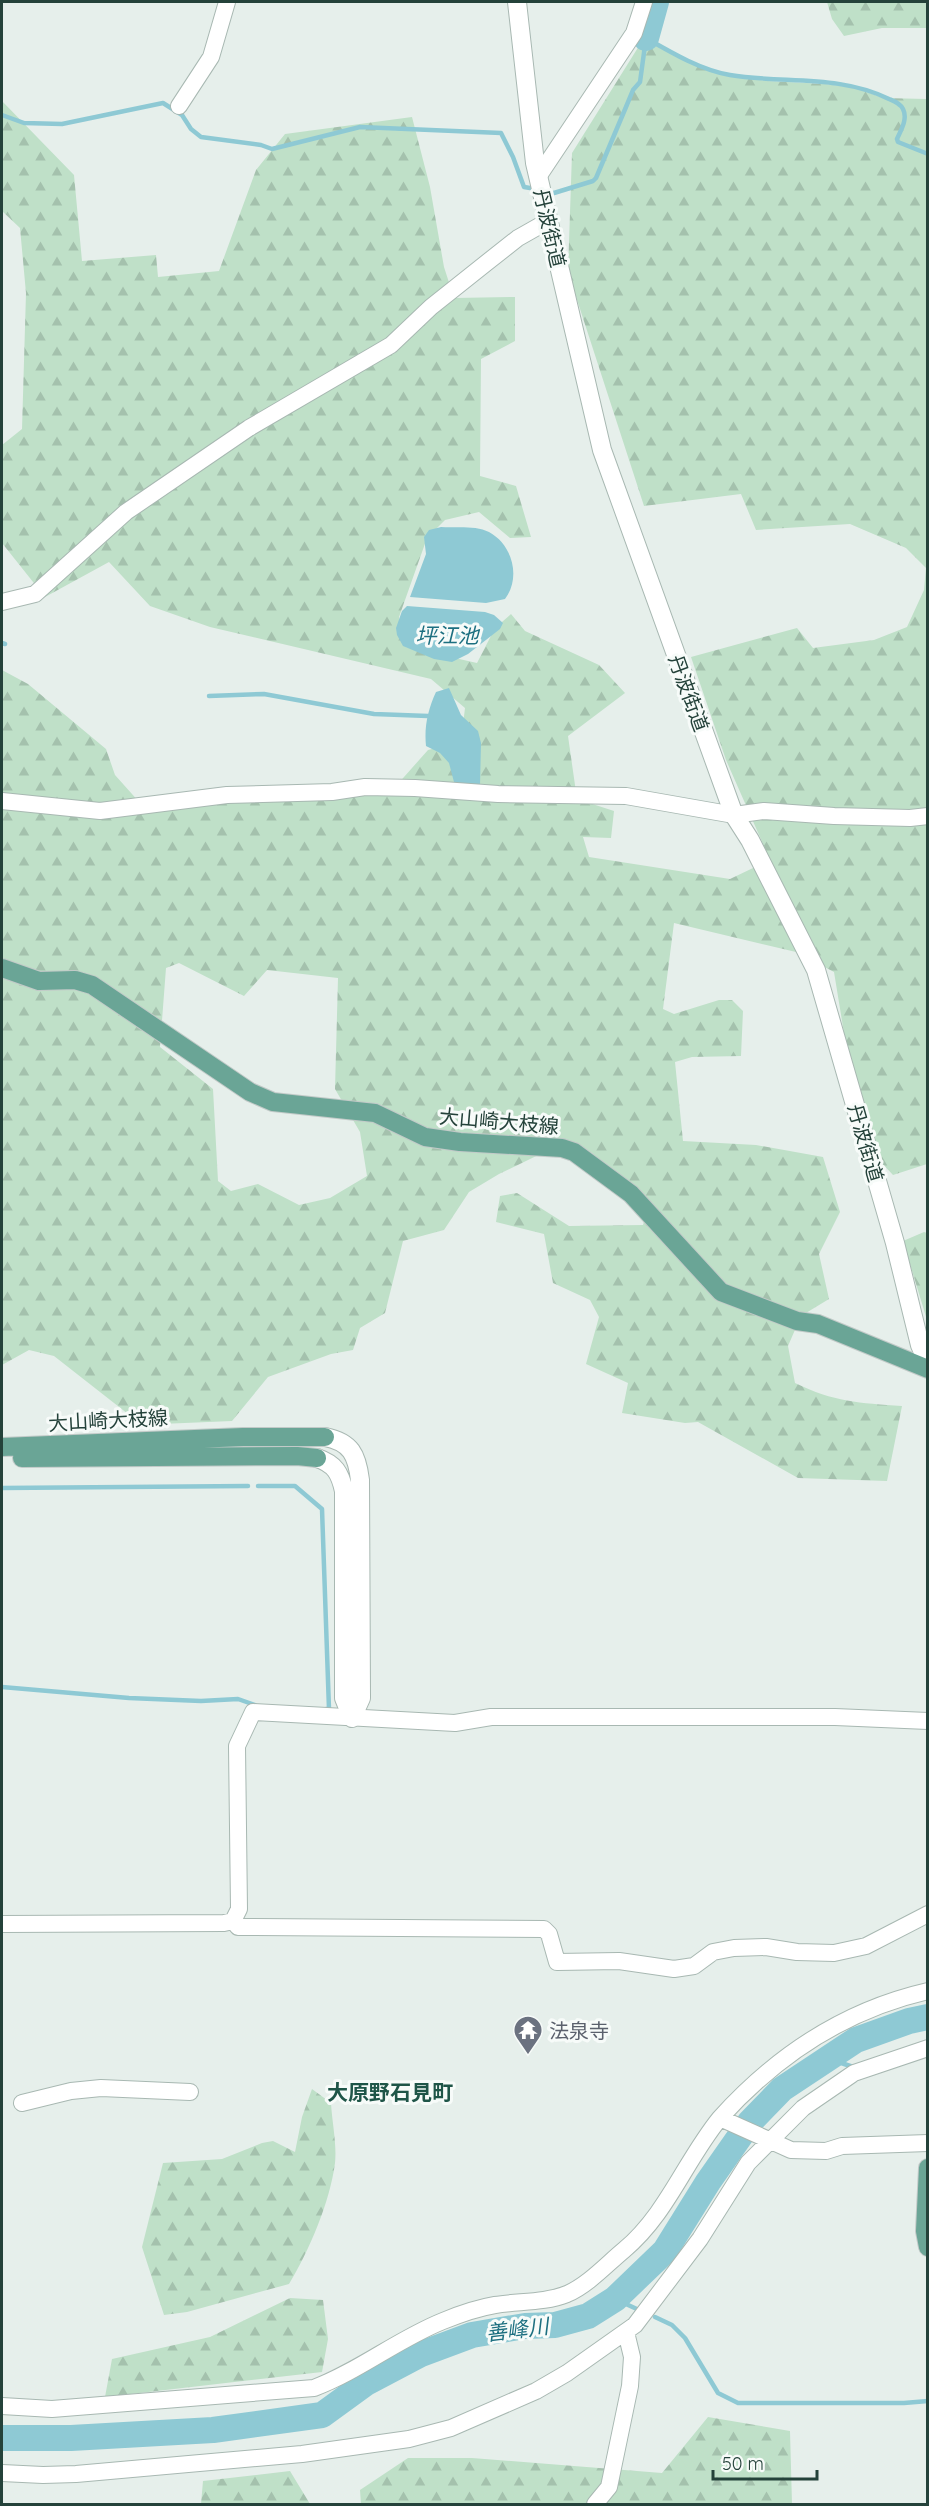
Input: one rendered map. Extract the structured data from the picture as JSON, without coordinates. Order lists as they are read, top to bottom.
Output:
{
  "streets": {
    "main road": ["大山崎大枝線"],
    "street": ["丹波街道"]
  },
  "districts": ["大原野石見町"],
  "water": ["坪江池", "善峰川"],
  "places": {
    "temple": ["法泉寺"]
  },
  "scale_bar": "50 m"
}
